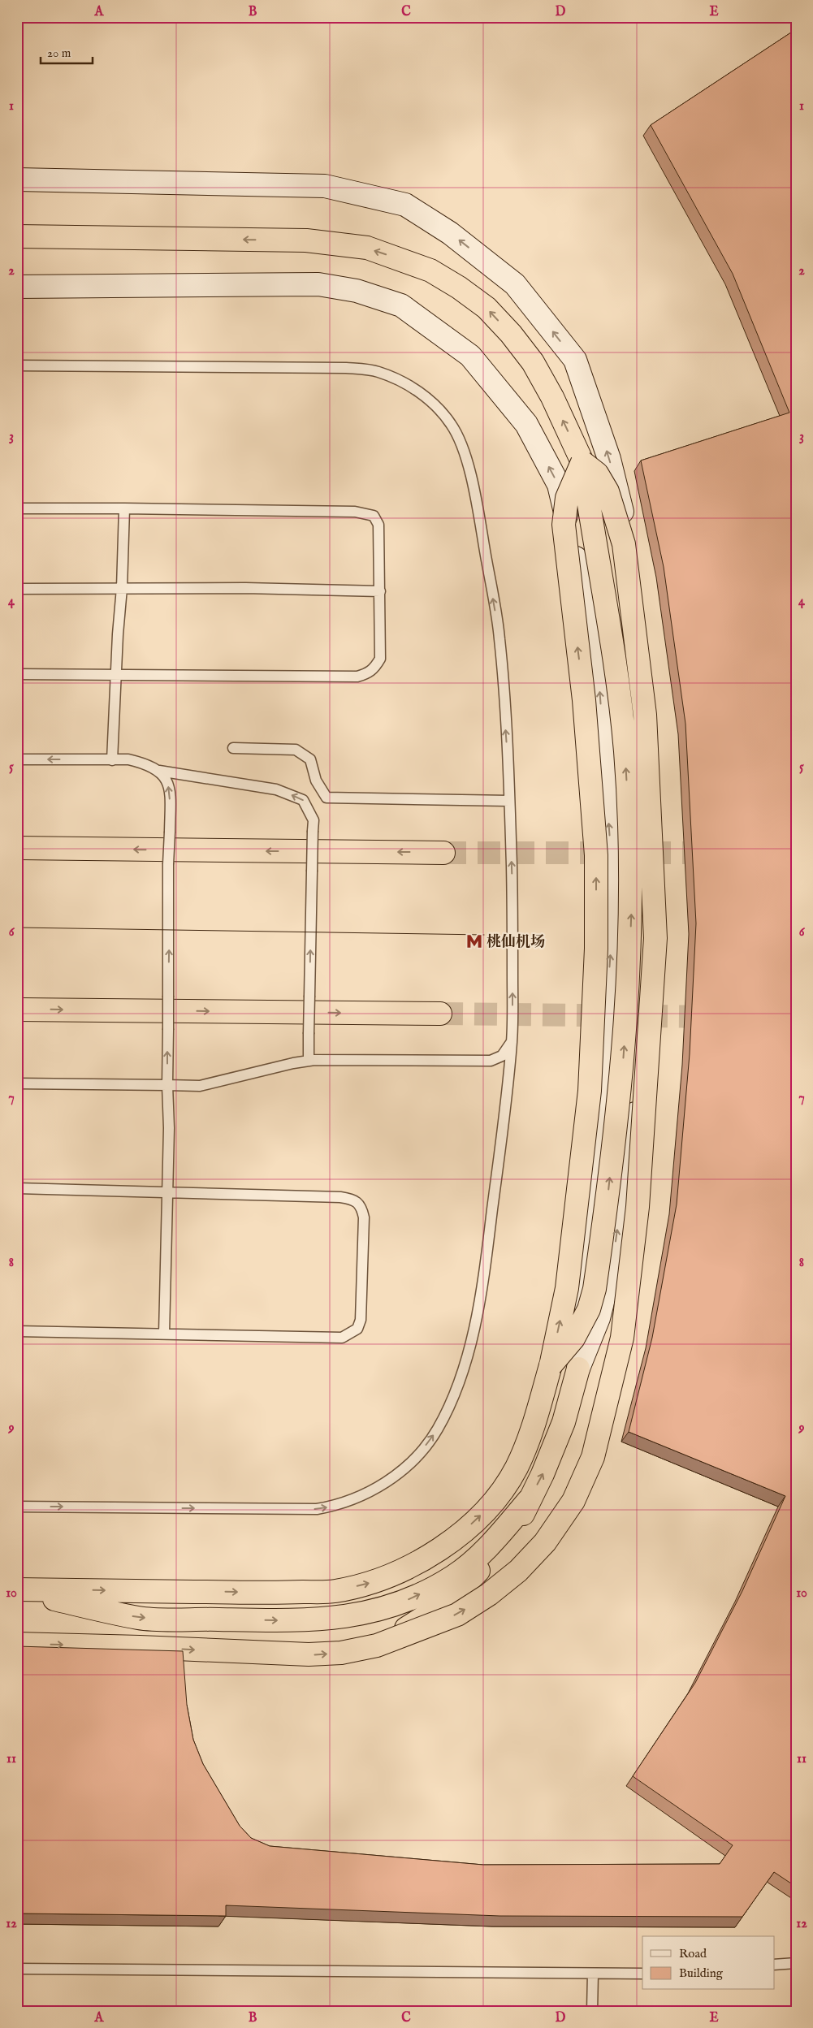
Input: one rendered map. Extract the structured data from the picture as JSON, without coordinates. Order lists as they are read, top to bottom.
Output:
{
  "places": {
    "metro station": ["桃仙机场"]
  },
  "legend": ["Road", "Building"],
  "scale_bar": "20 m",
  "grid": {
    "columns": [
      "A",
      "B",
      "C",
      "D",
      "E"
    ],
    "rows": [
      "1",
      "2",
      "3",
      "4",
      "5",
      "6",
      "7",
      "8",
      "9",
      "10",
      "11",
      "12"
    ]
  }
}
